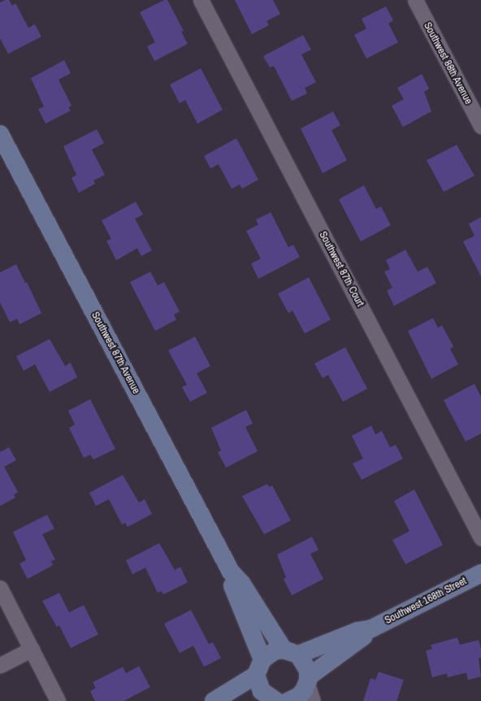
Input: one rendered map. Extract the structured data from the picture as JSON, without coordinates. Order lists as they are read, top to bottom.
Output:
{
  "streets": {
    "street": [
      "Southwest 88th Avenue",
      "Southwest 87th Court",
      "Southwest 87th Avenue",
      "Southwest 168th Street"
    ]
  },
  "crossings": [
    ["Southwest 87th Avenue", "Southwest 168th Street"]
  ]
}
